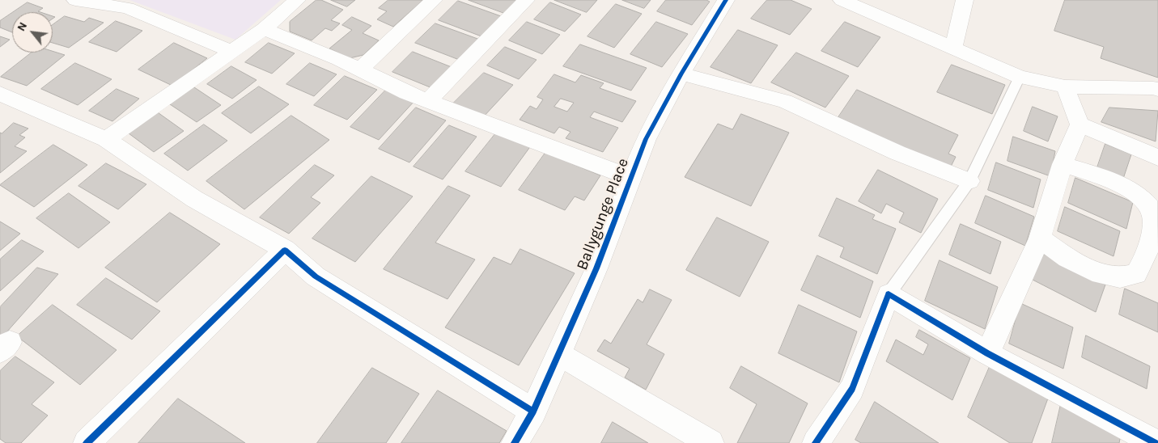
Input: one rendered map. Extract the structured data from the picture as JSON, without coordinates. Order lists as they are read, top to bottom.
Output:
{
  "streets": {
    "street": ["Ballygunge Place"]
  },
  "north": "top left"
}
